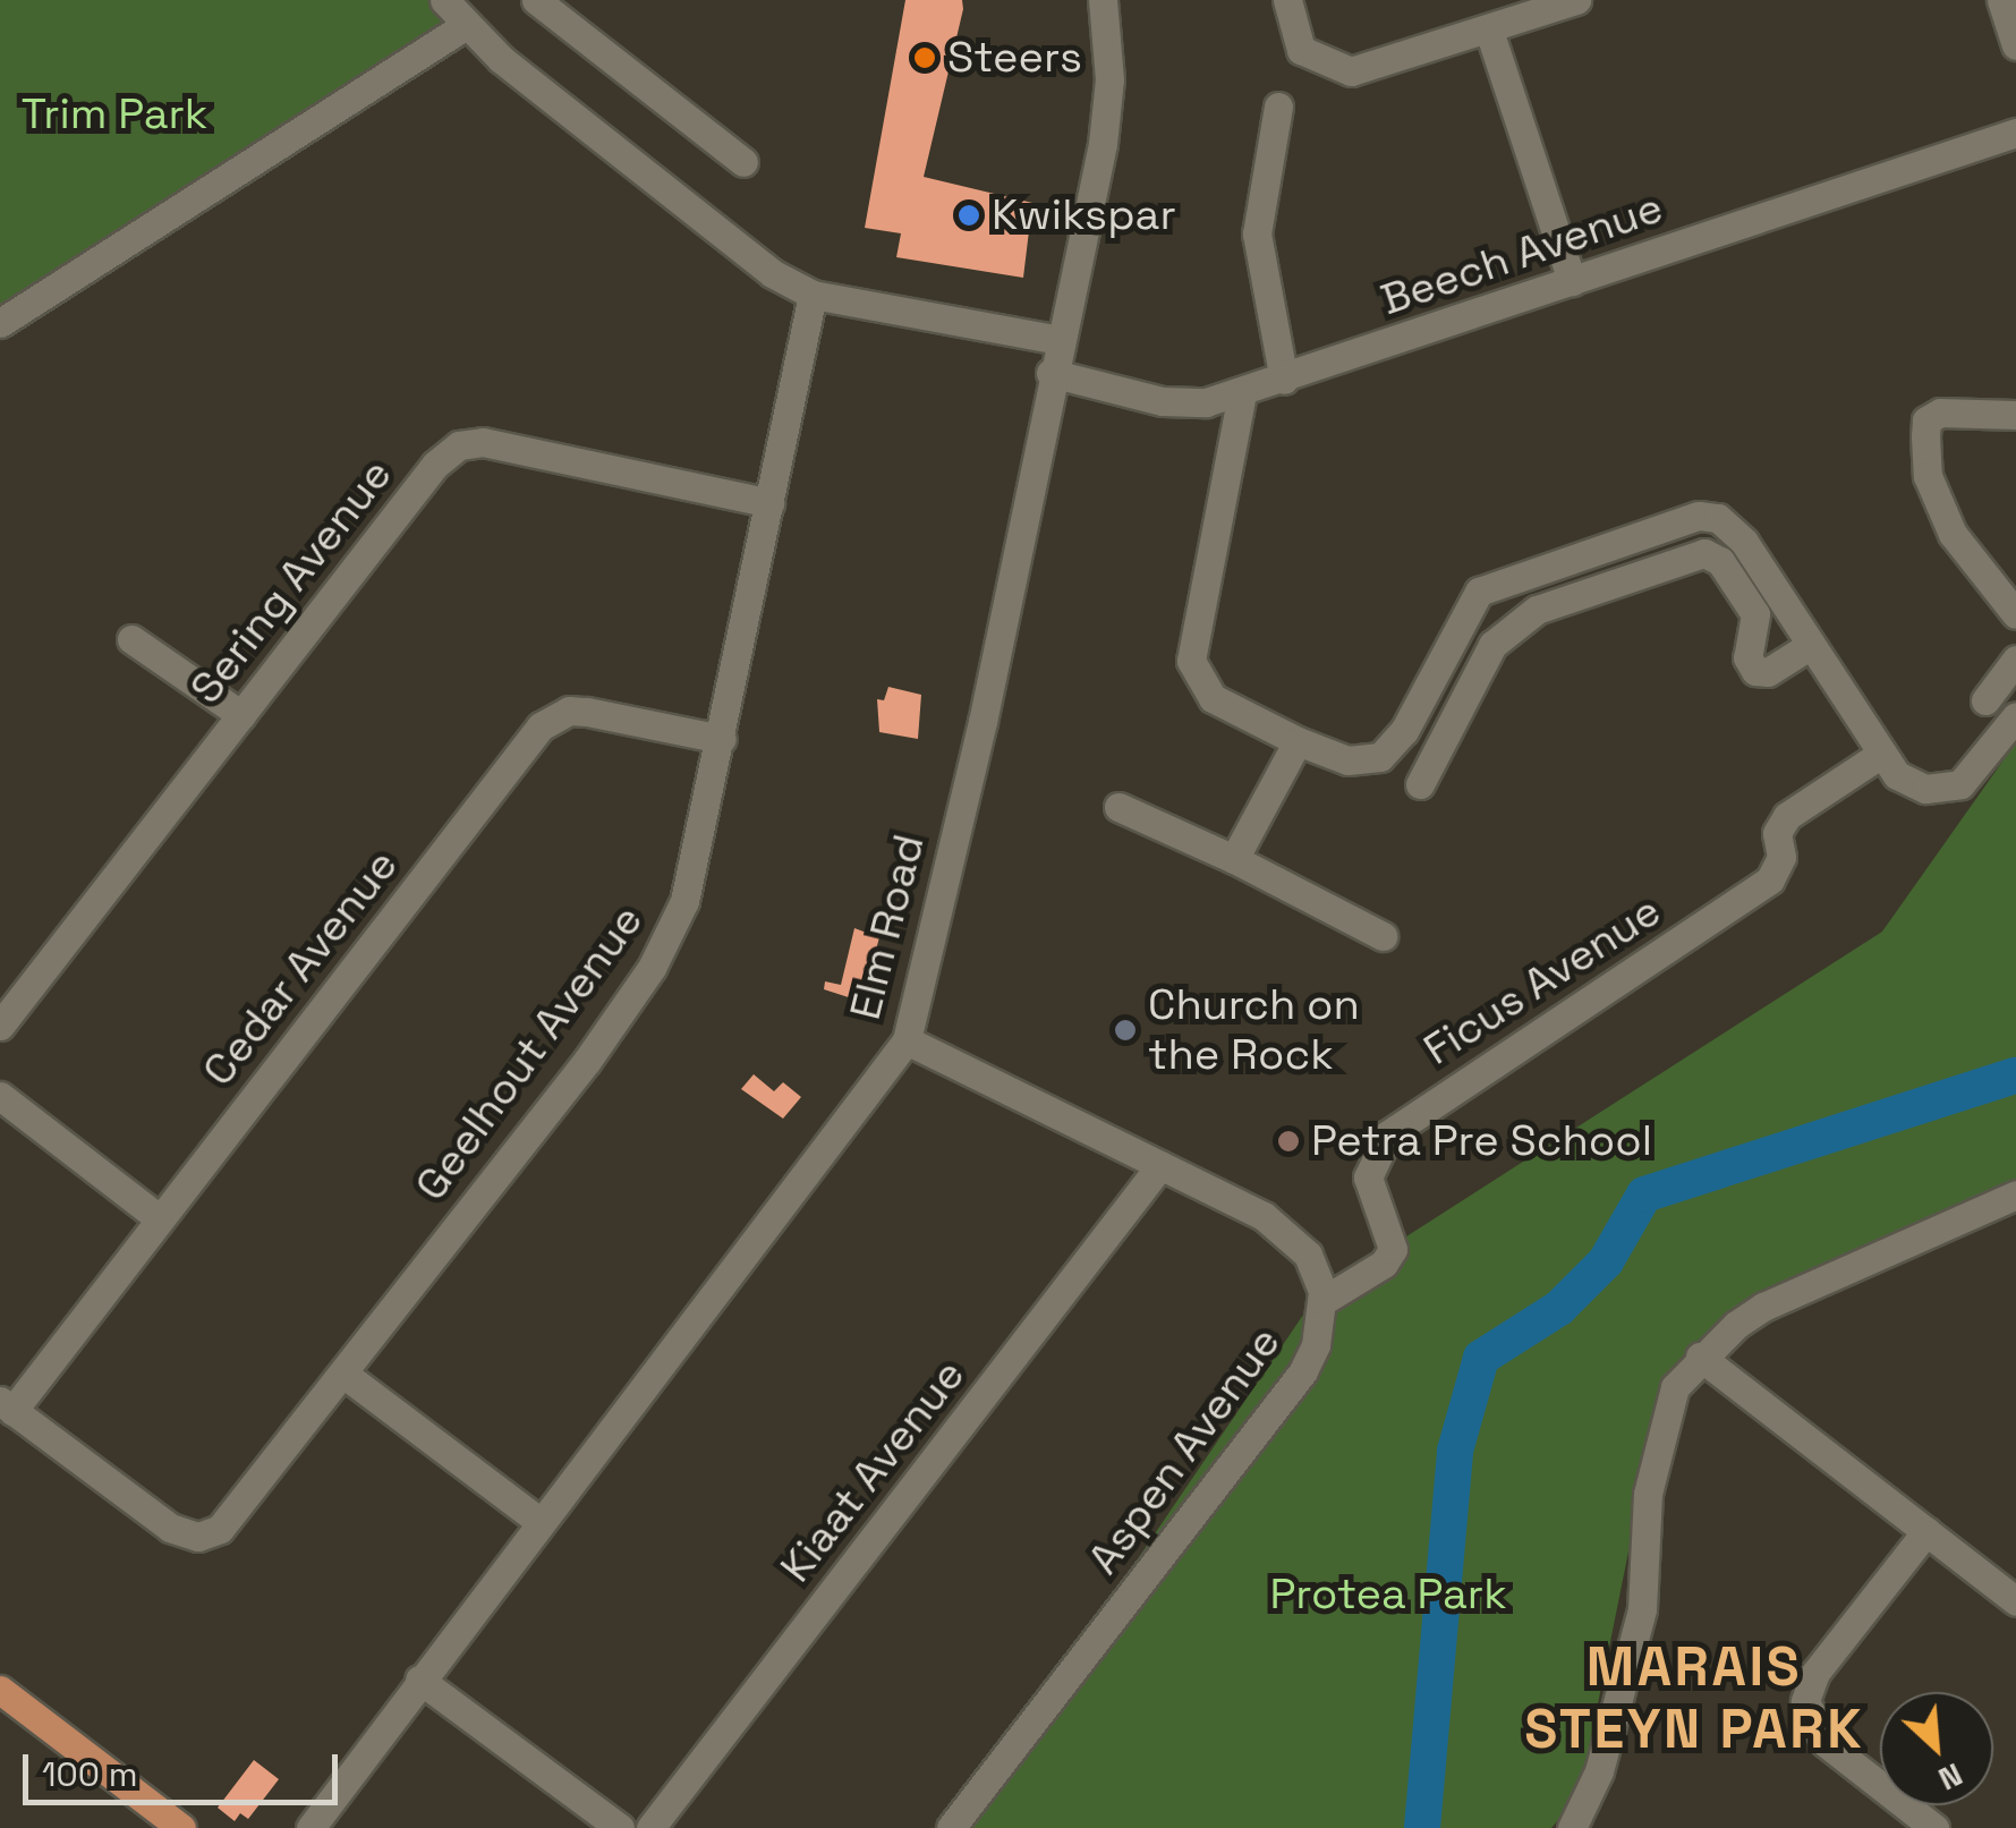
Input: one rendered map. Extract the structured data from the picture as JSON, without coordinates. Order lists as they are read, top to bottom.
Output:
{
  "streets": {
    "street": [
      "Beech Avenue",
      "Sering Avenue",
      "Elm Road",
      "Cedar Avenue",
      "Ficus Avenue",
      "Geelhout Avenue",
      "Aspen Avenue",
      "Kiaat Avenue"
    ]
  },
  "crossings": [
    ["Beech Avenue", "Elm Road"],
    ["Sering Avenue", "Geelhout Avenue"],
    ["Elm Road", "Aspen Avenue"],
    ["Cedar Avenue", "Geelhout Avenue"],
    ["Ficus Avenue", "Aspen Avenue"],
    ["Aspen Avenue", "Kiaat Avenue"]
  ],
  "districts": ["MARAIS STEYN PARK"],
  "parks": ["Trim Park", "Protea Park"],
  "places": [
    "Steers",
    "Kwikspar",
    "Church on the Rock",
    "Petra Pre School"
  ],
  "scale_bar": "100 m",
  "north": "bottom right"
}
